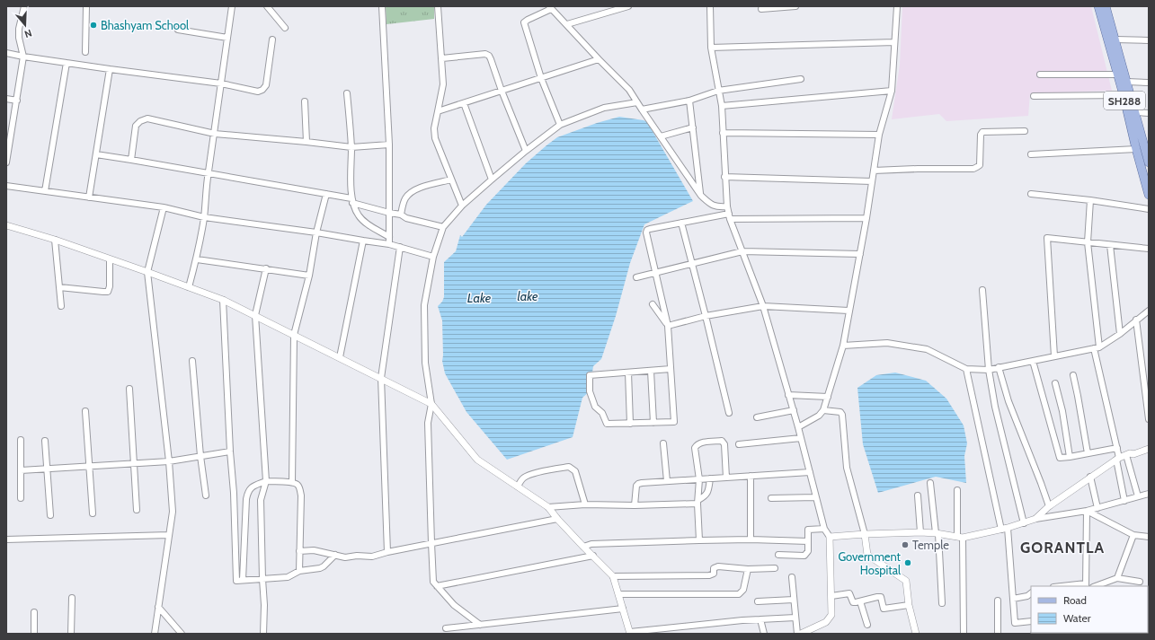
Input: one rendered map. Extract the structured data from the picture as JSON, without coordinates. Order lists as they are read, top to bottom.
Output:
{
  "streets": {
    "main road": ["SH288"]
  },
  "districts": ["GORANTLA"],
  "water": ["lake", "Lake"],
  "places": ["Bhashyam School", "Temple", "Government Hospital"],
  "legend": ["Road", "Water"],
  "north": "bottom"
}
